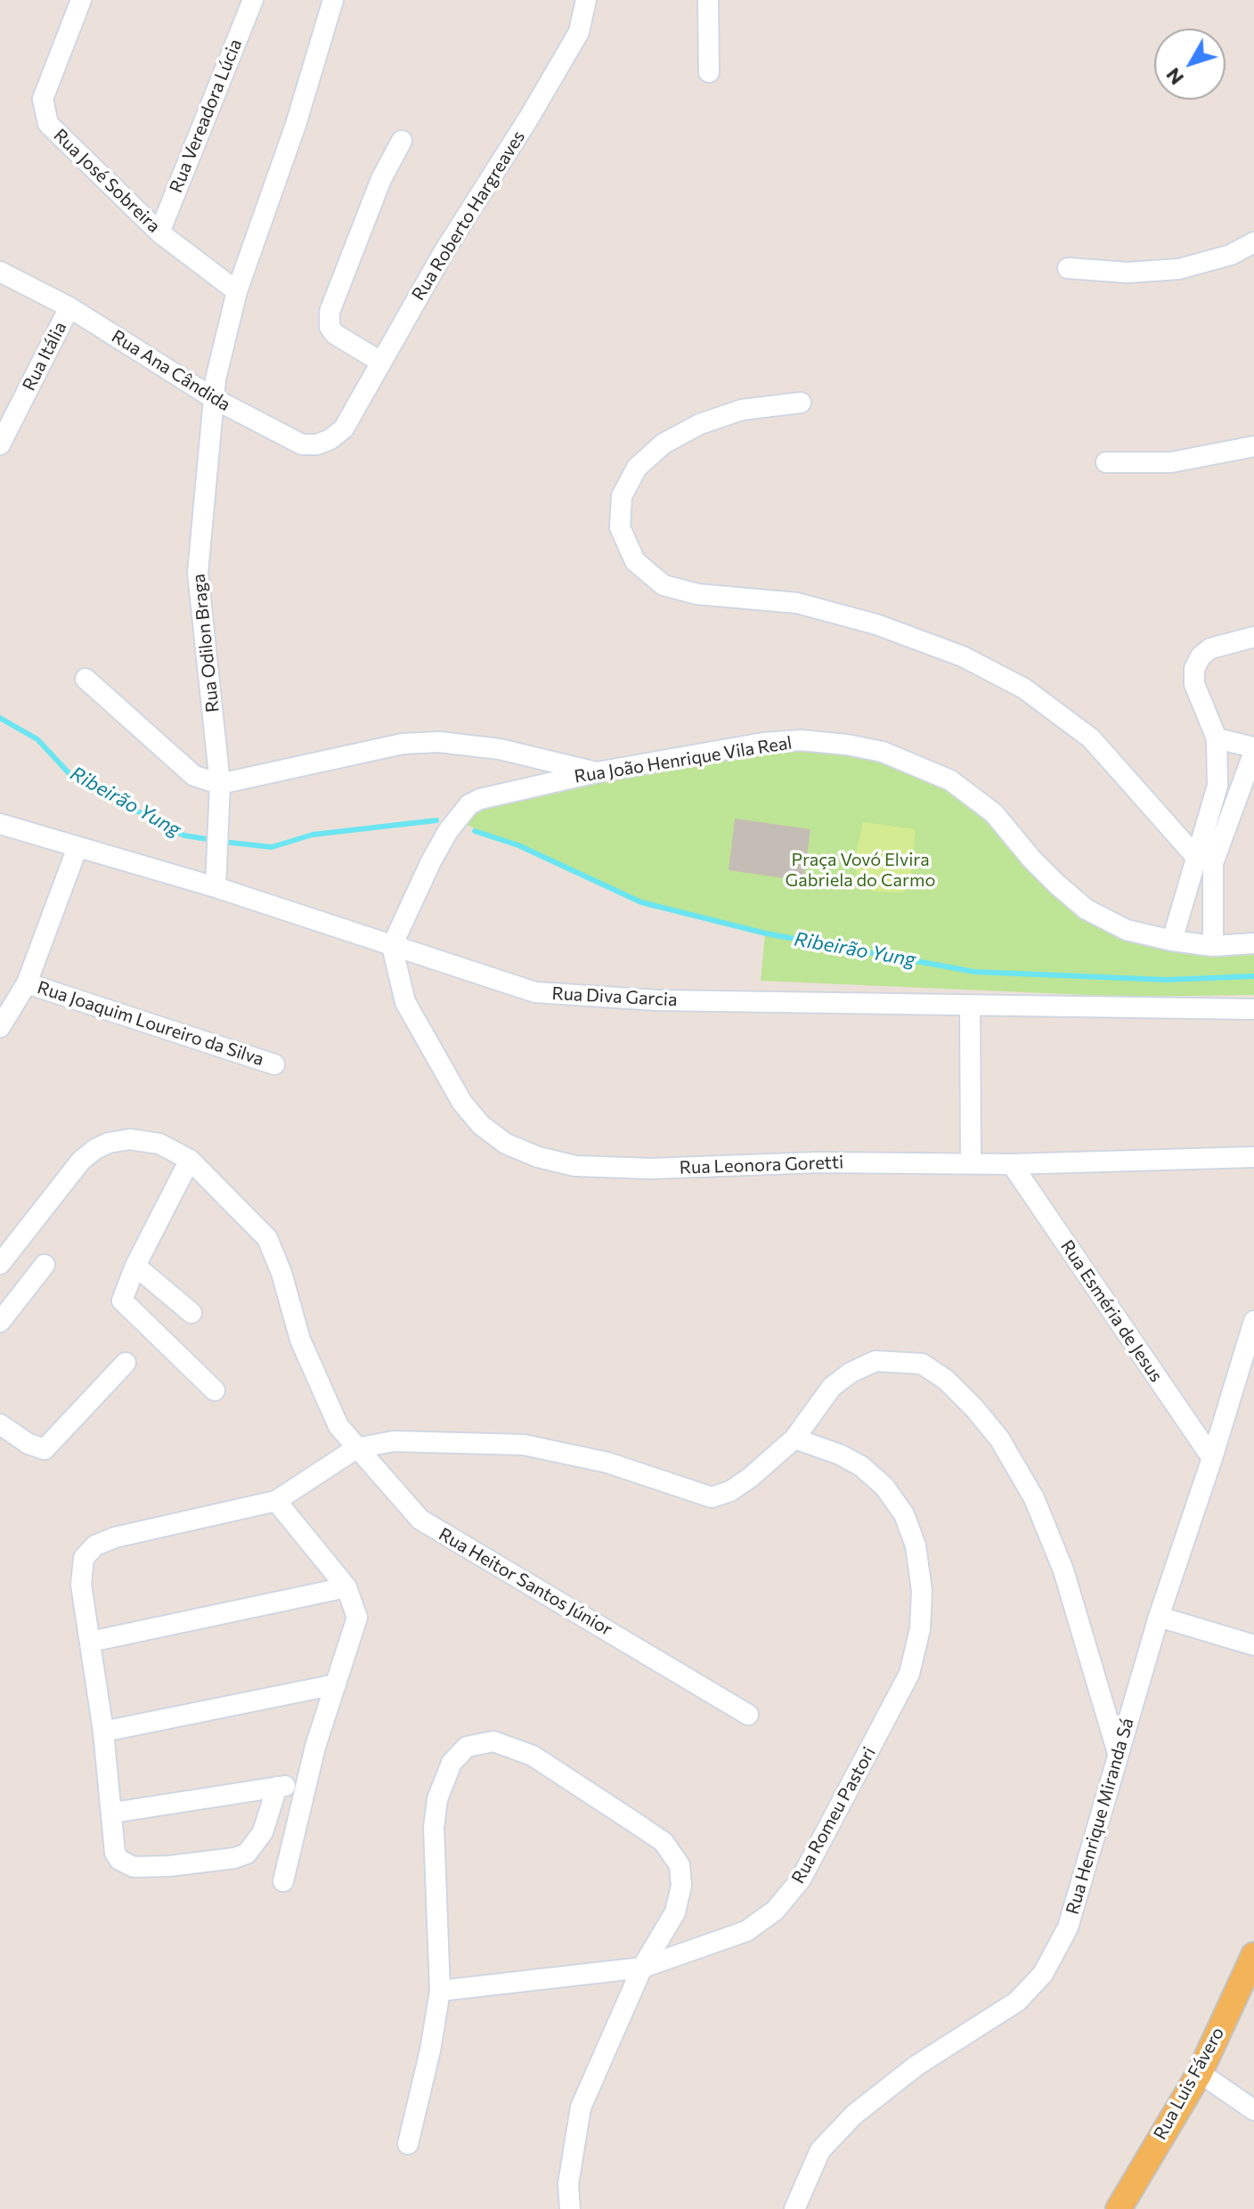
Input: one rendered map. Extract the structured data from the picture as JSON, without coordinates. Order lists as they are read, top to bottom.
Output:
{
  "streets": {
    "main road": ["Rua Luis Fávero"],
    "street": [
      "Rua Vereadora Lúcia",
      "Rua José Sobreira",
      "Rua Roberto Hargreaves",
      "Rua Itália",
      "Rua Ana Cândida",
      "Rua Odilon Braga",
      "Rua João Henrique Vila Real",
      "Rua Diva Garcia",
      "Rua Joaquim Loureiro da Silva",
      "Rua Leonora Goretti",
      "Rua Esméria de Jesus",
      "Rua Heitor Santos Júnior",
      "Rua Romeu Pastori",
      "Rua Henrique Miranda Sá"
    ]
  },
  "crossings": [
    ["Rua Vereadora Lúcia", "Rua José Sobreira"],
    ["Rua Roberto Hargreaves", "Rua Ana Cândida"],
    ["Rua Itália", "Rua Ana Cândida"],
    ["Rua Ana Cândida", "Rua Odilon Braga"],
    ["Rua Odilon Braga", "Rua Diva Garcia"],
    ["Rua João Henrique Vila Real", "Rua Diva Garcia"],
    ["Rua João Henrique Vila Real", "Rua Leonora Goretti"],
    ["Rua Diva Garcia", "Rua Leonora Goretti"],
    ["Rua Leonora Goretti", "Rua Esméria de Jesus"],
    ["Rua Esméria de Jesus", "Rua Henrique Miranda Sá"]
  ],
  "water": ["Ribeirão Yung"],
  "parks": ["Praça Vovó Elvira Gabriela do Carmo"],
  "north": "bottom left"
}
